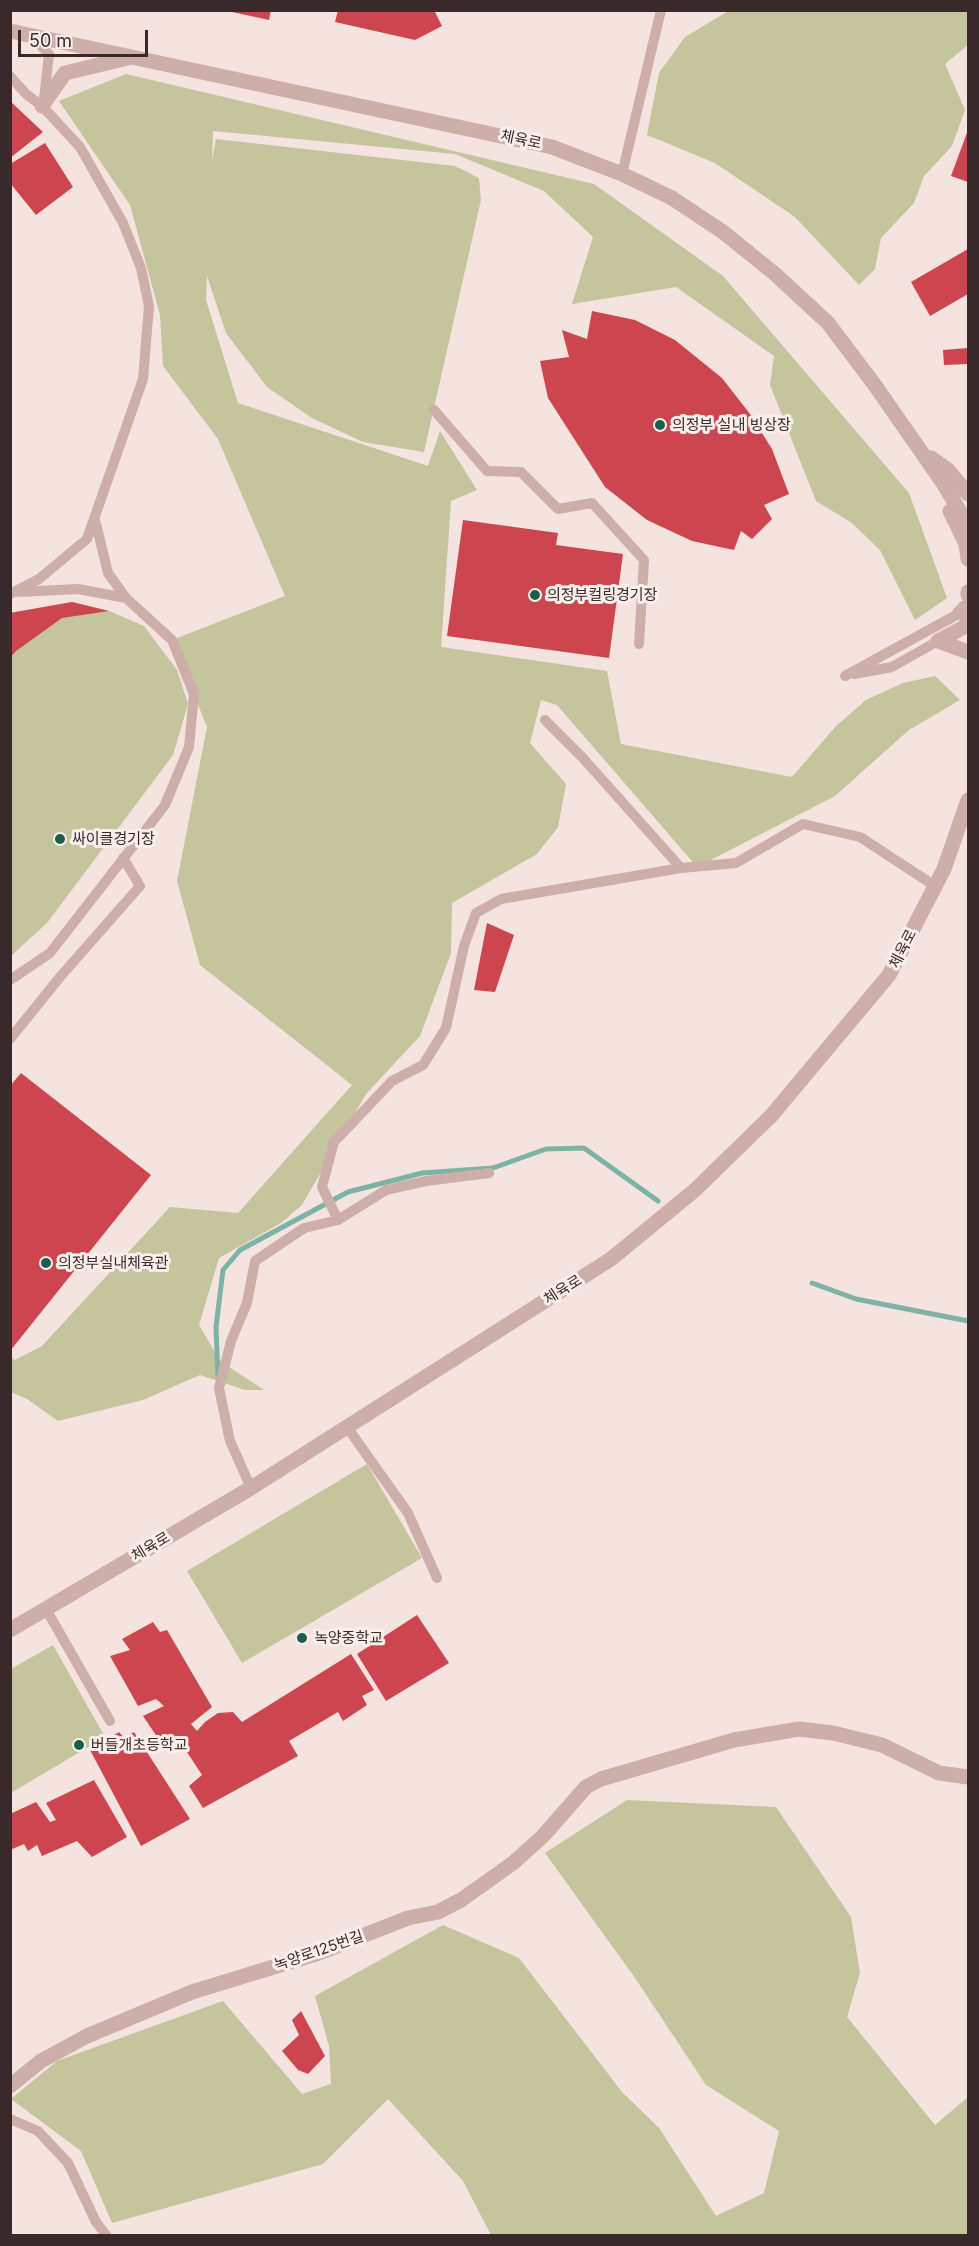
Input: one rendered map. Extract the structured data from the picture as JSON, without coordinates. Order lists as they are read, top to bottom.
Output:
{
  "streets": {
    "street": ["체육로", "녹양로125번길"]
  },
  "places": [
    "의정부 실내 빙상장",
    "의정부컬링경기장",
    "싸이클경기장",
    "의정부실내체육관",
    "녹양중학교",
    "버들개초등학교"
  ],
  "scale_bar": "50 m"
}
